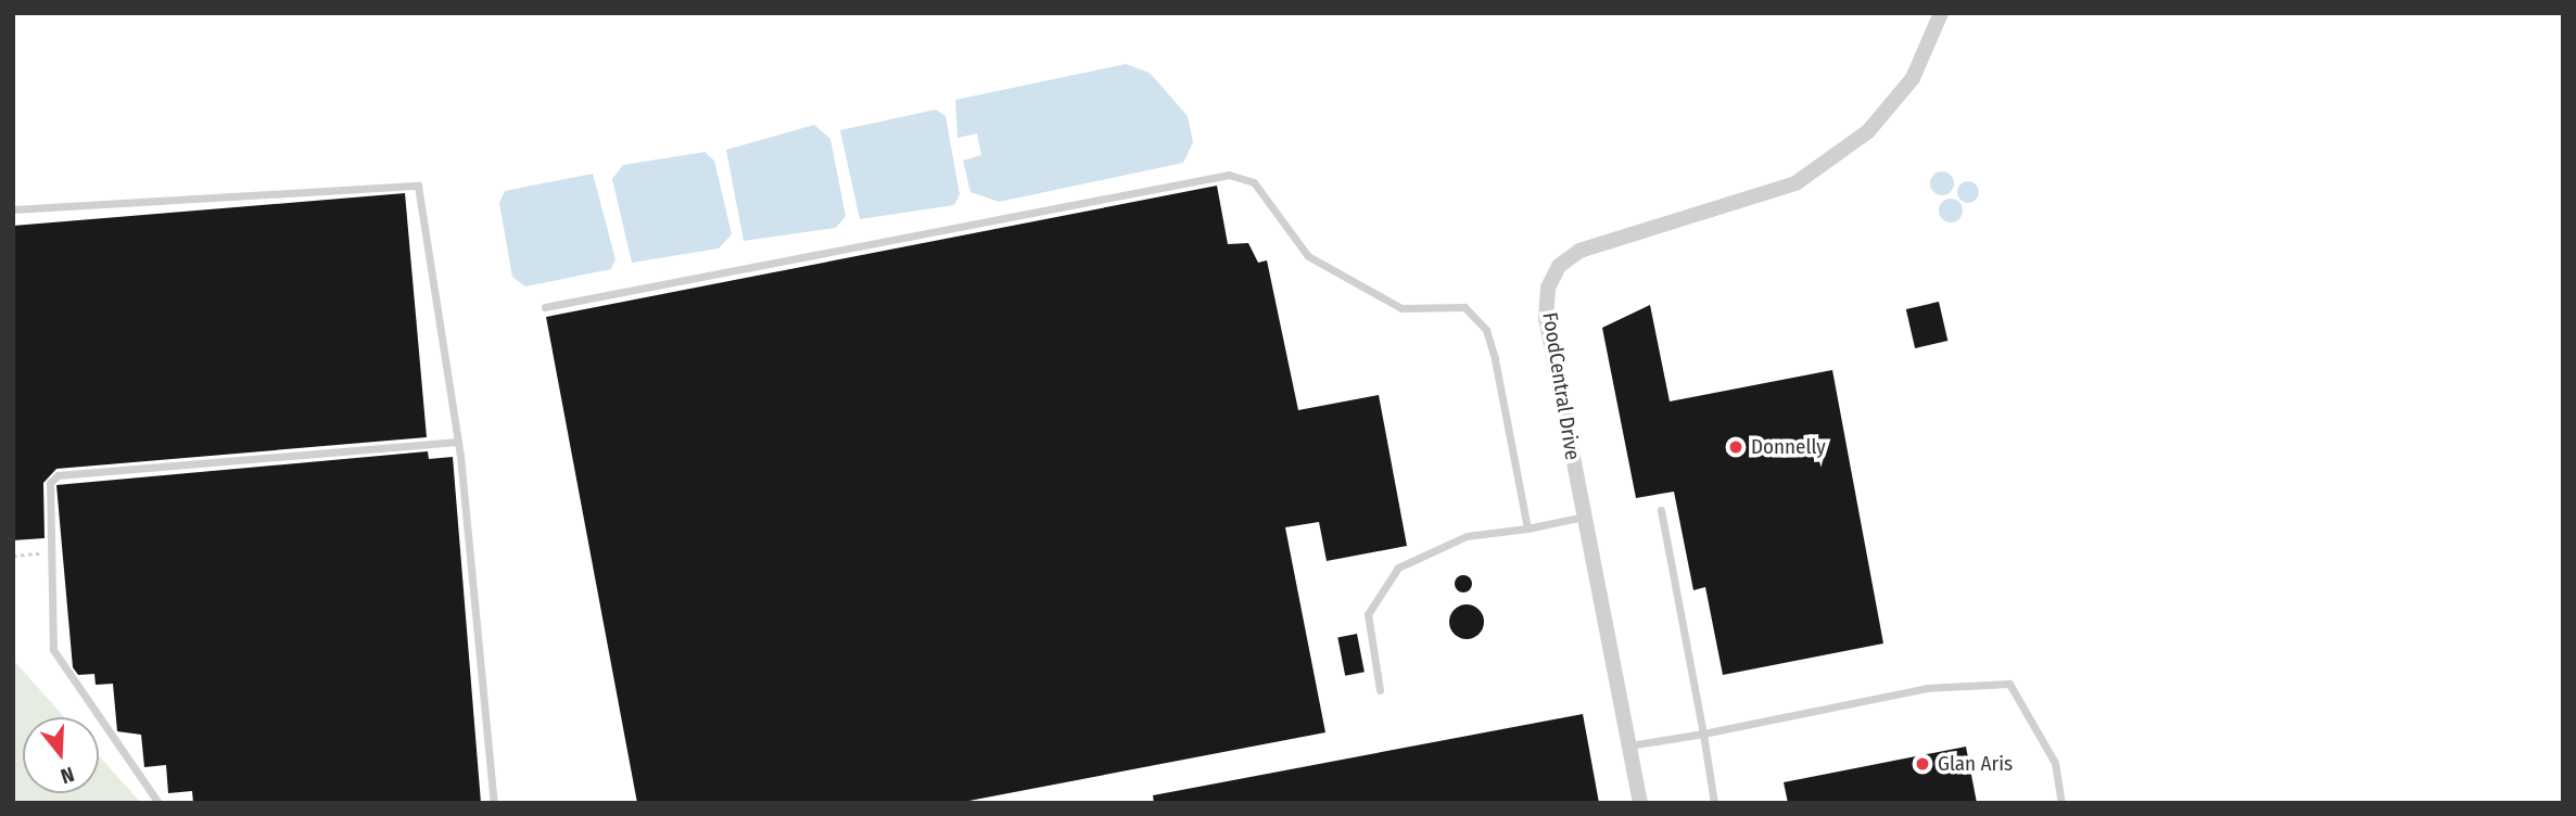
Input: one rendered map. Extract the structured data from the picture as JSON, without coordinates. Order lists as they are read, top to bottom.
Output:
{
  "streets": {
    "street": ["FoodCentral Drive"]
  },
  "places": ["Donnelly", "Glan Aris"],
  "north": "bottom"
}
